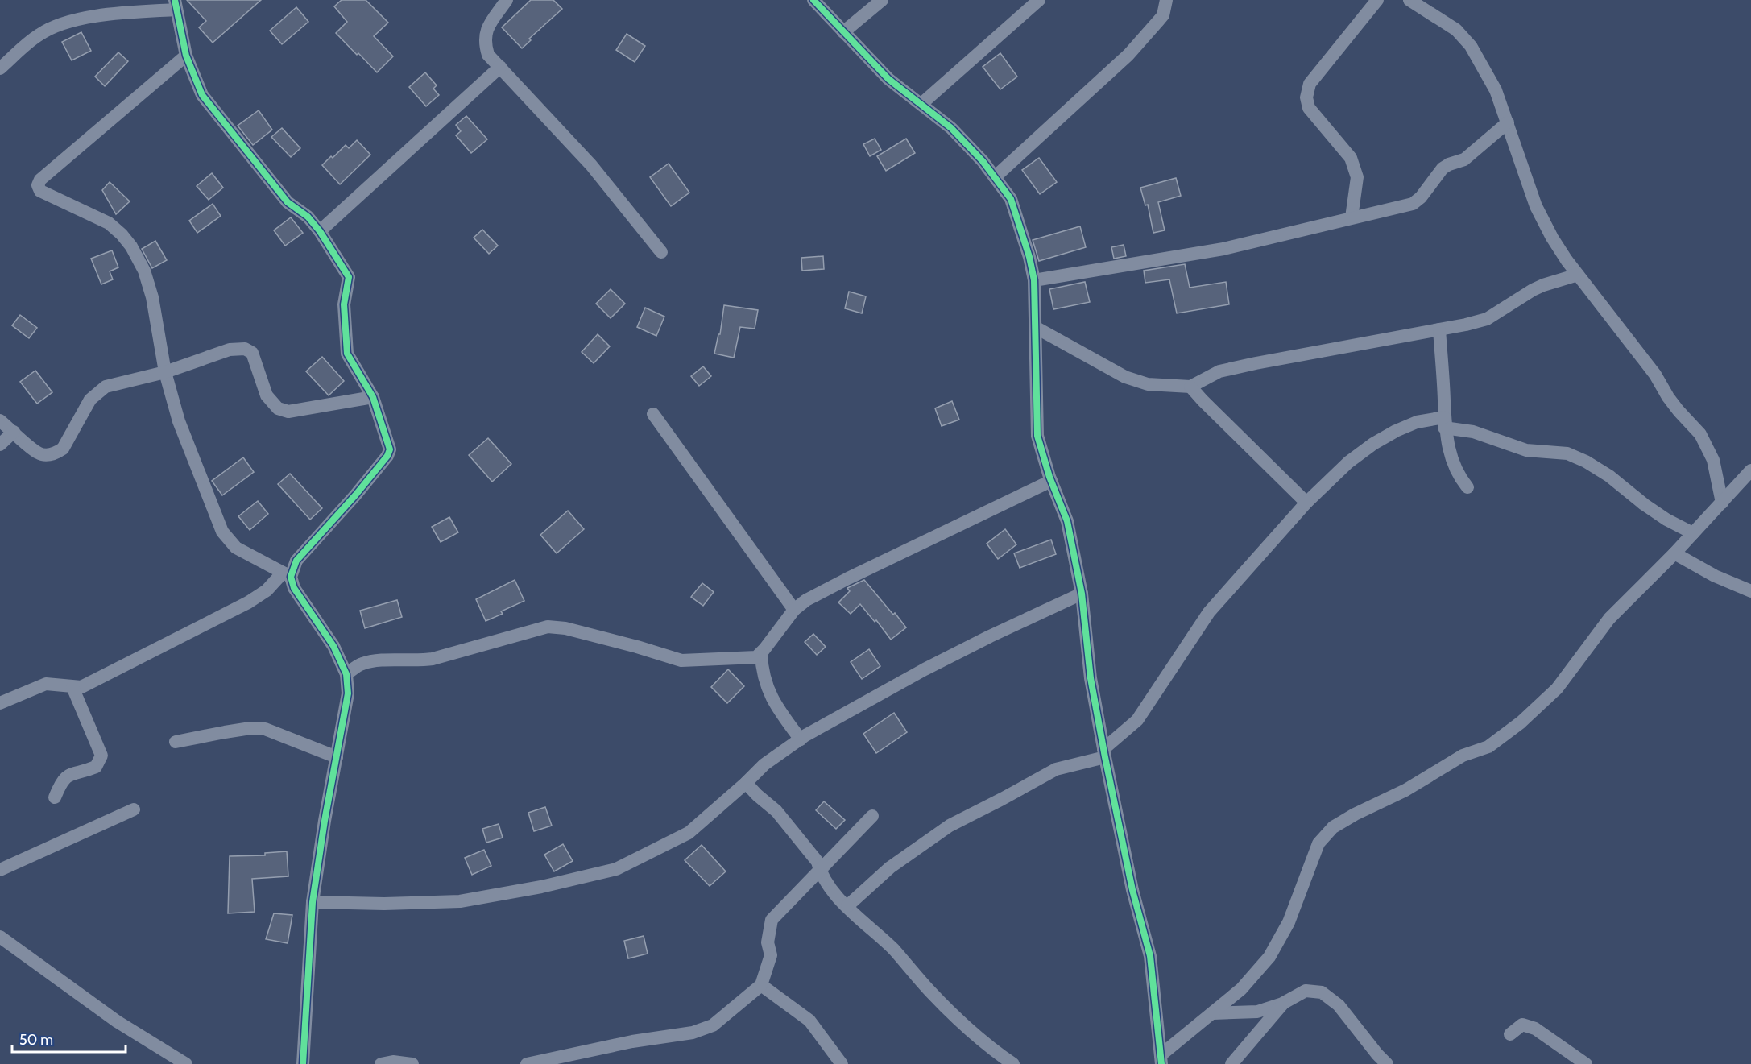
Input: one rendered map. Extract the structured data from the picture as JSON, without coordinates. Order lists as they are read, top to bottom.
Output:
{
  "scale_bar": "50 m"
}
